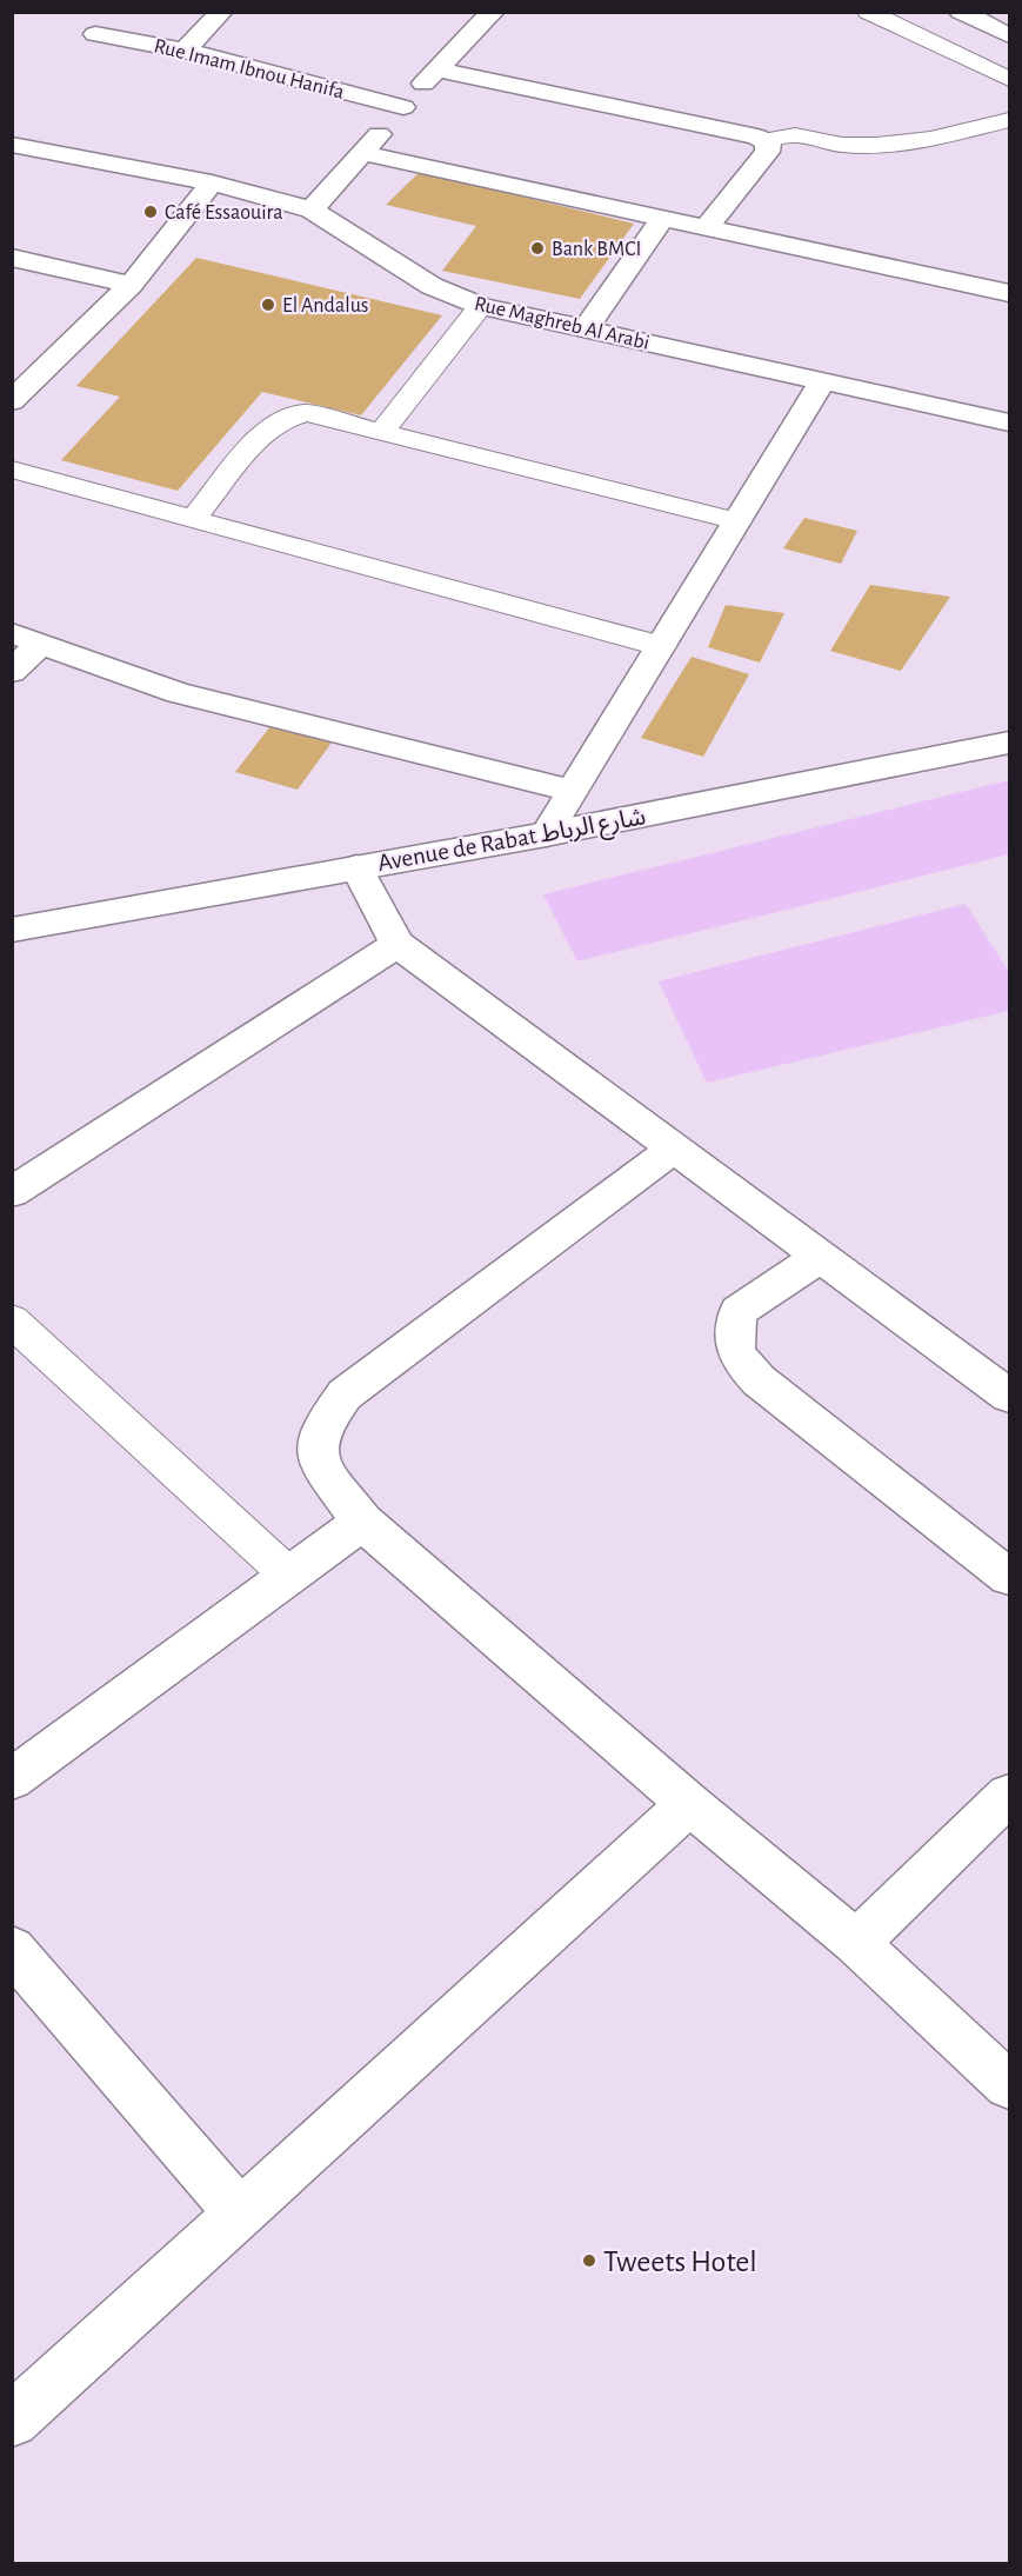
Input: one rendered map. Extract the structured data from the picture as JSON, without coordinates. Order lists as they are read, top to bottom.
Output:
{
  "streets": {
    "street": ["Rue Imam Ibnou Hanifa", "Rue Maghreb Al Arabi", "Avenue de Rabat شارع الرباط"]
  },
  "places": [
    "Café Essaouira",
    "Bank BMCI",
    "El Andalus",
    "Tweets Hotel"
  ]
}
